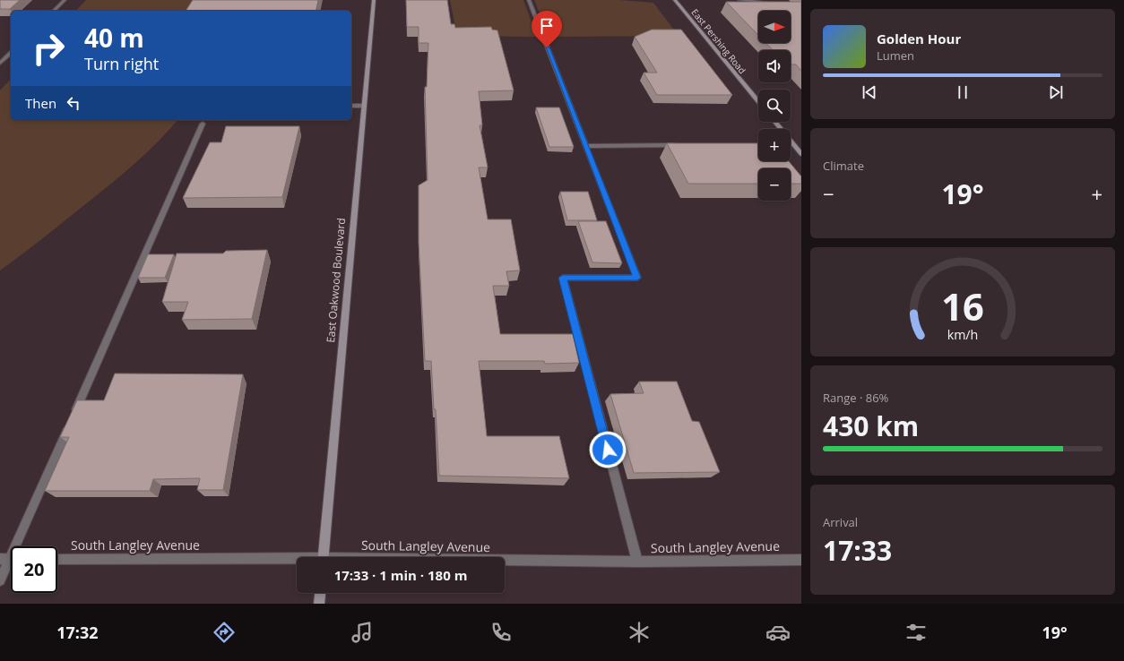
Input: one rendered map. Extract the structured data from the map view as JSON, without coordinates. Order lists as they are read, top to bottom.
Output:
{
  "streets": {
    "street": ["East Pershing Road", "East Oakwood Boulevard", "South Langley Avenue"]
  },
  "north": "right",
  "page": {
    "map_buttons": ["+", "−"],
    "turn": ["40 m", "Turn right"],
    "song": ["Golden Hour", "Lumen"],
    "then": "Then",
    "tile": [
      "Climate",
      ["Range · 86%", "430 km"],
      ["Arrival", "17:33"]
    ],
    "heat": ["−", "19°", "+"],
    "limit": "20",
    "trip": "17:33 · 1 min · 180 m",
    "tabs": ["17:32", "19°"],
    "gauge": ["16", "km/h"]
  }
}
